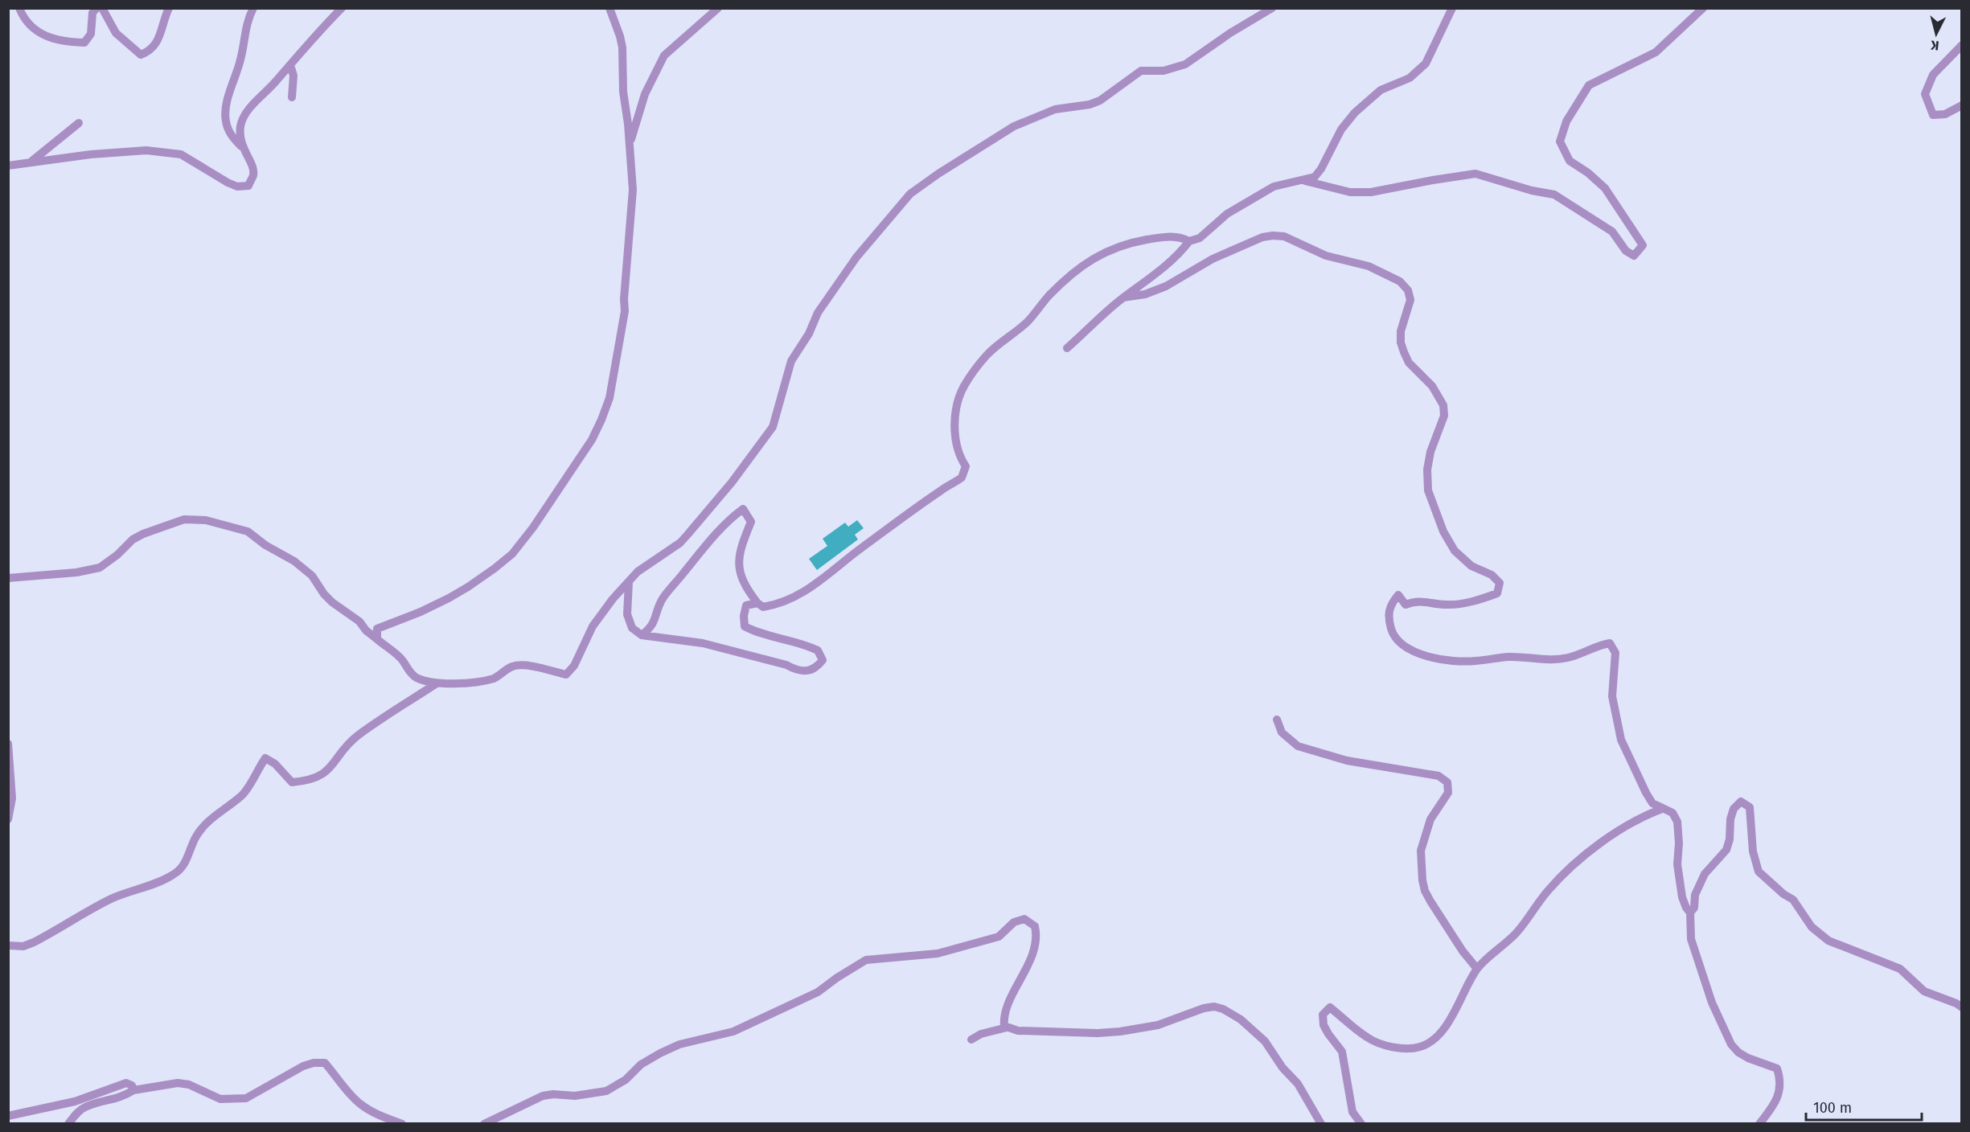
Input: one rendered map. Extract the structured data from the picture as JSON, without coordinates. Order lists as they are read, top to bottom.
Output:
{
  "scale_bar": "100 m",
  "north": "bottom"
}
